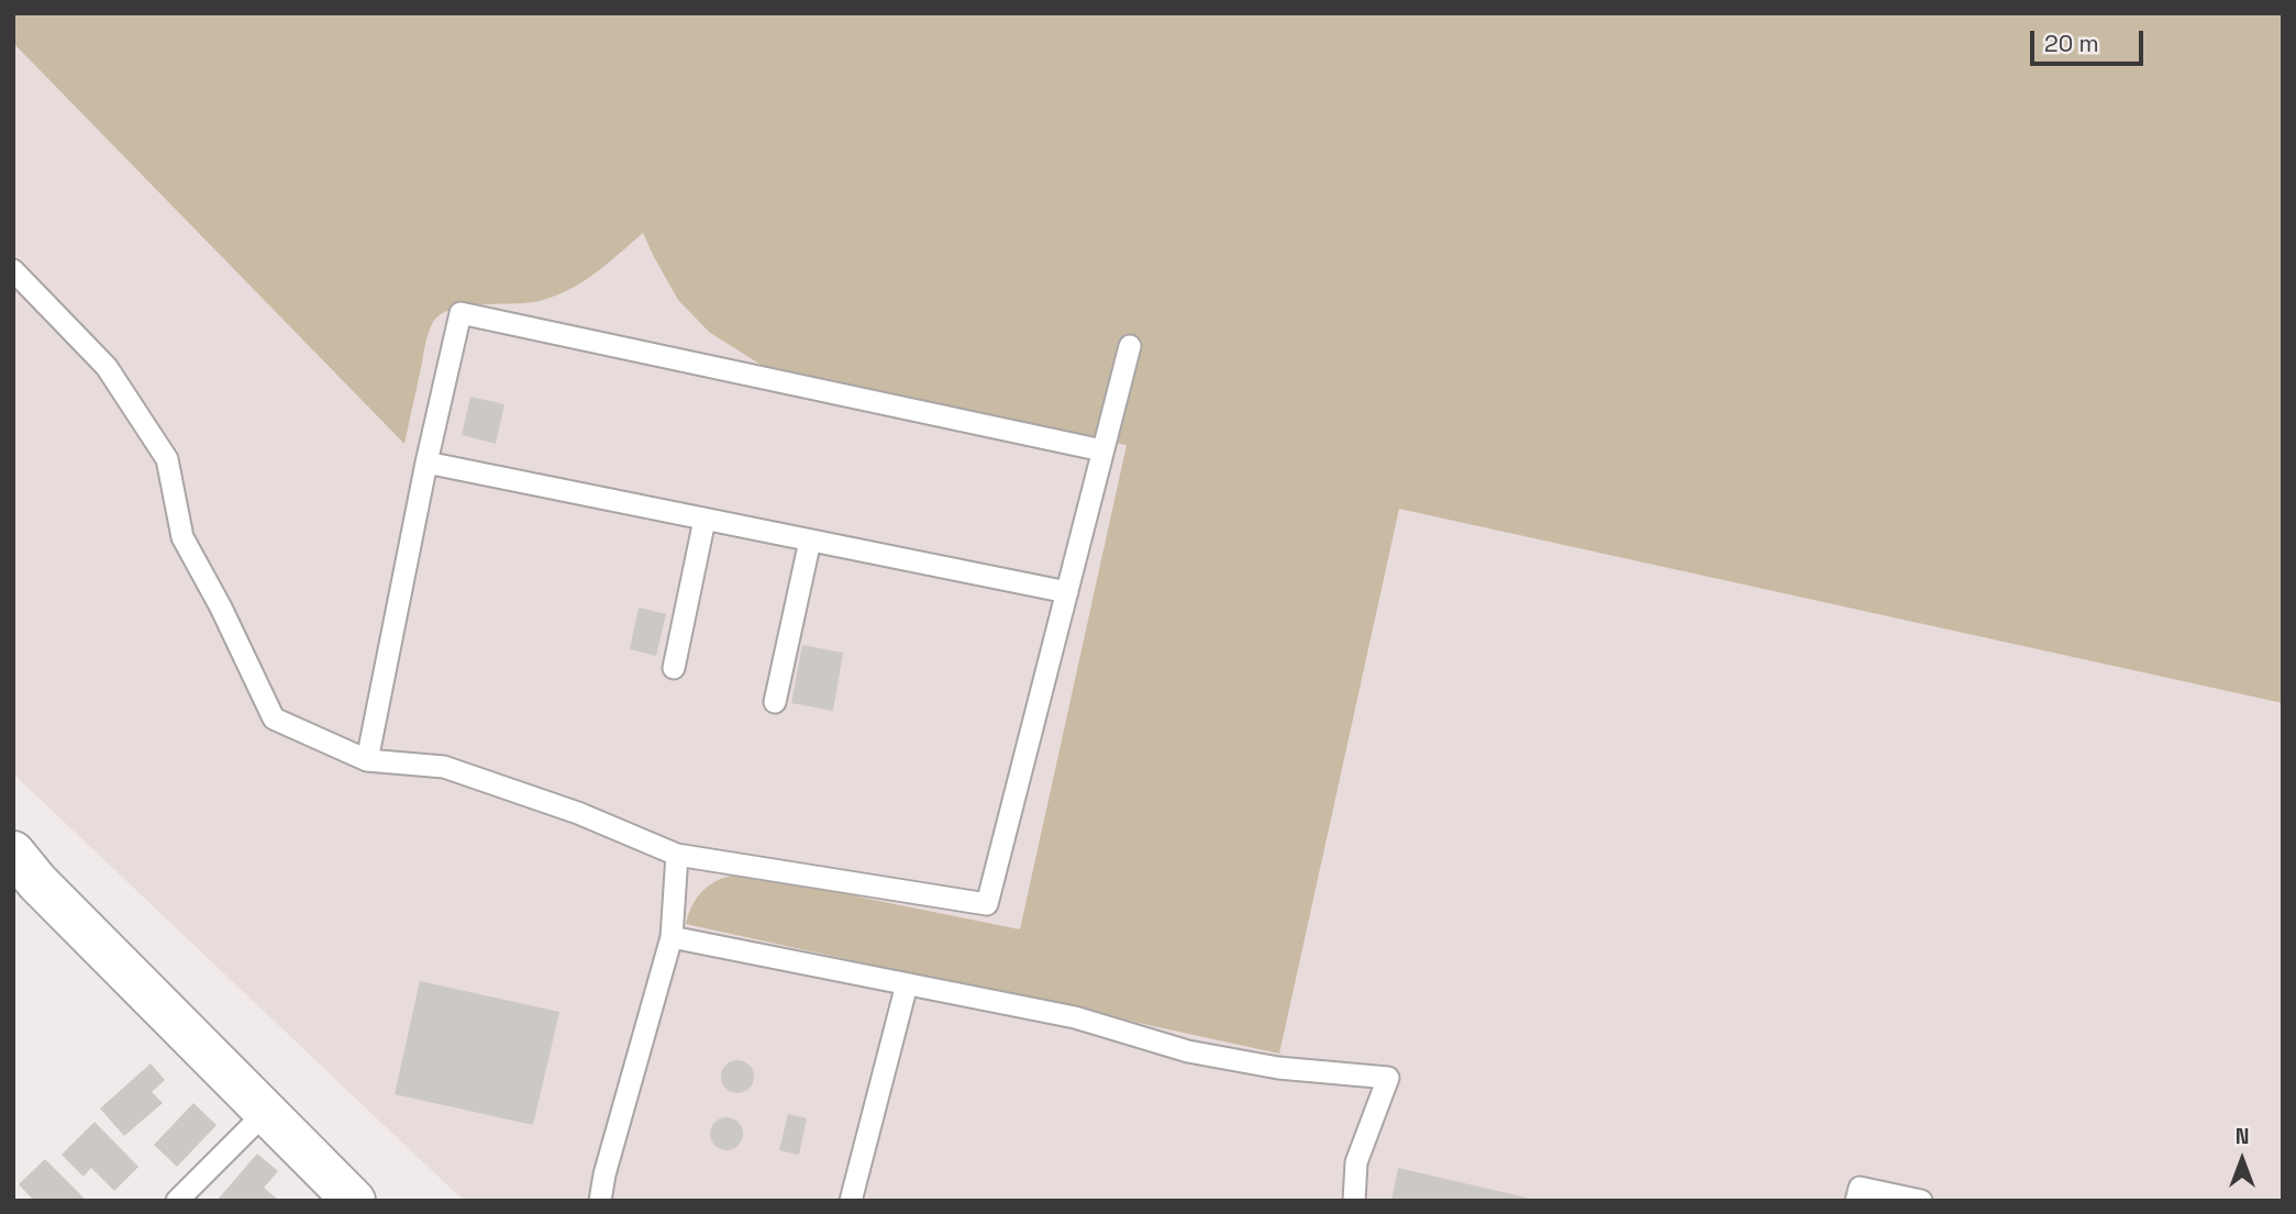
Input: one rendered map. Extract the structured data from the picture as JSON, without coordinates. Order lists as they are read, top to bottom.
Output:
{
  "scale_bar": "20 m",
  "north": "top"
}
